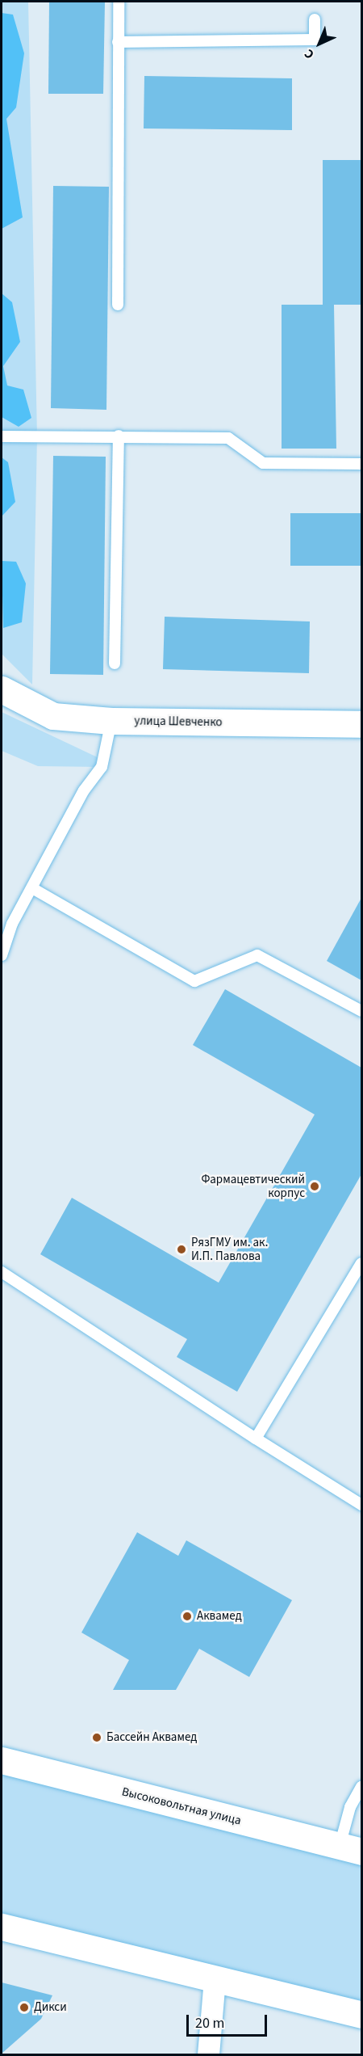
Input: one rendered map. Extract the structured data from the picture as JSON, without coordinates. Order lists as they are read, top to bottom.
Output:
{
  "streets": {
    "street": ["улица Шевченко", "Высоковольтная улица"]
  },
  "places": [
    "Фармацевтический корпус",
    "РязГМУ им. ак. И.П. Павлова",
    "Аквамед",
    "Бассейн Аквамед",
    "Дикси"
  ],
  "scale_bar": "20 m",
  "north": "bottom left"
}
